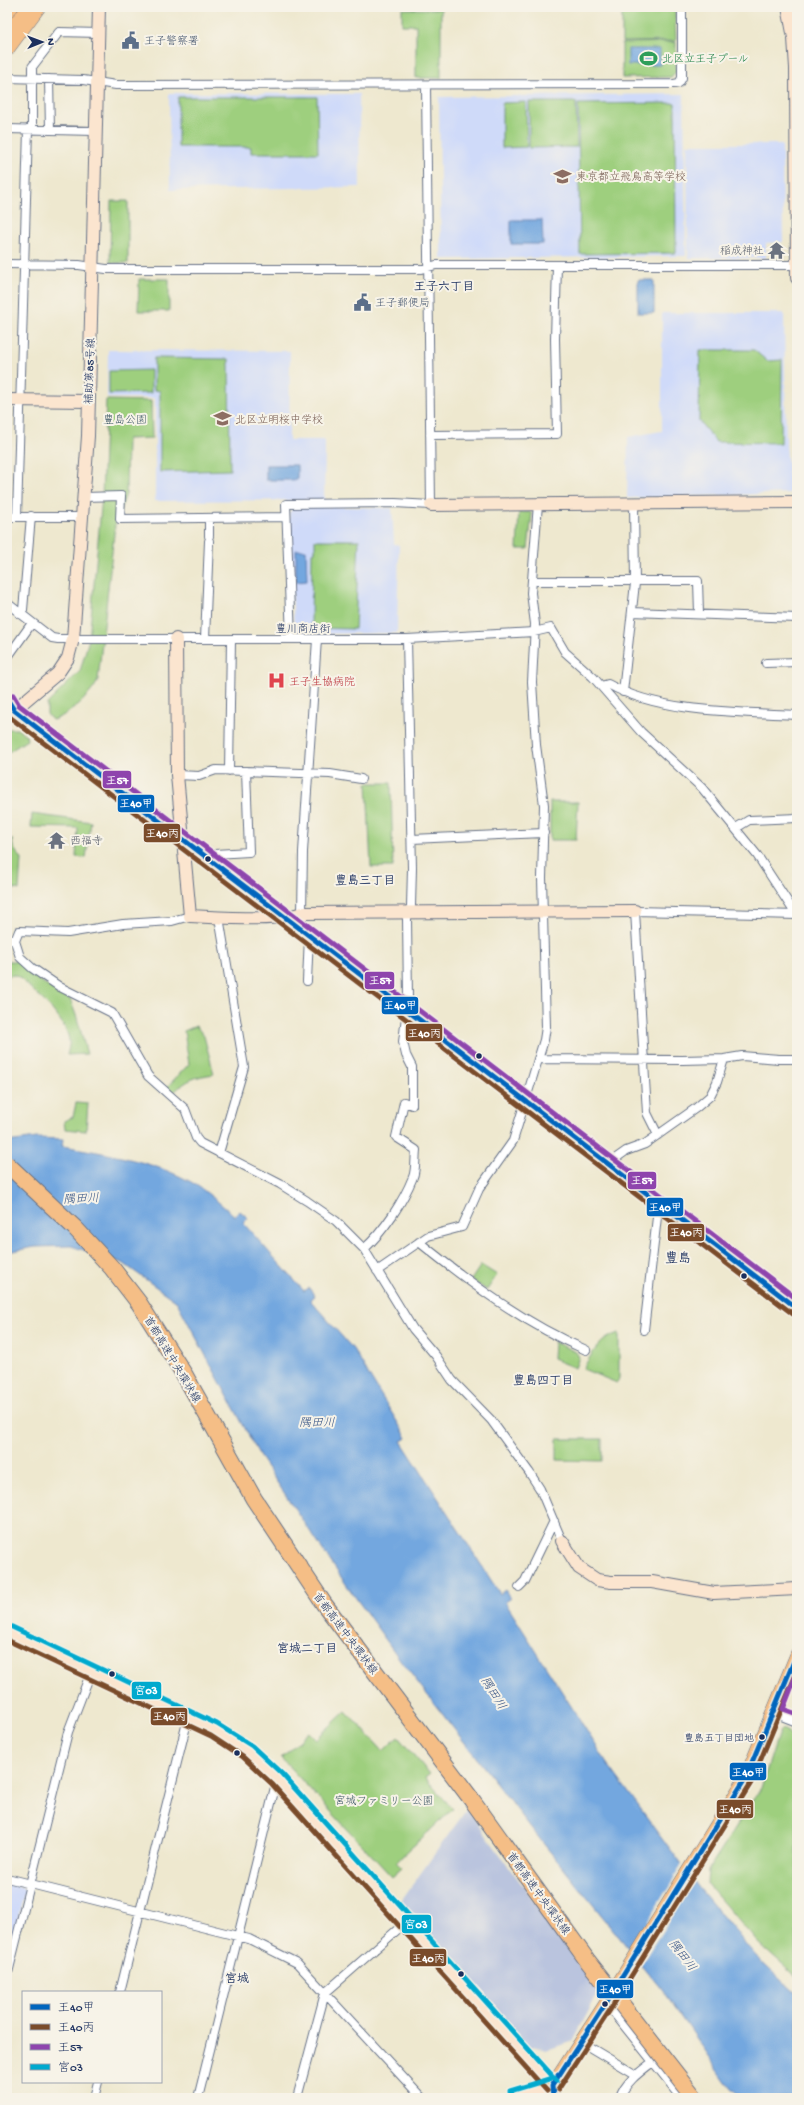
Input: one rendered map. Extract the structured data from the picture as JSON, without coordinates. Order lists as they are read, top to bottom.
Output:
{
  "streets": {
    "highway": ["首都高速中央環状線"],
    "street": ["補助第85号線", "豊川商店街"]
  },
  "crossings": [
    ["補助第85号線", "豊川商店街"]
  ],
  "districts": [
    "王子六丁目",
    "豊島三丁目",
    "豊島",
    "豊島四丁目",
    "宮城二丁目",
    "宮城"
  ],
  "water": ["隅田川"],
  "parks": ["豊島公園", "宮城ファミリー公園"],
  "places": {
    "public building": ["王子警察署", "王子郵便局"],
    "sports": ["北区立王子プール"],
    "school or university": ["東京都立飛鳥高等学校", "北区立明桜中学校"],
    "temple": ["稲成神社", "西福寺"],
    "hospital": ["王子生協病院"],
    "other": ["豊島五丁目団地"]
  },
  "lines": [
    "transit line 王57",
    "transit line 王40甲",
    "transit line 王40丙",
    "transit line 宮03"
  ],
  "legend": [
    "王40甲",
    "王40丙",
    "王57",
    "宮03"
  ],
  "north": "right"
}
